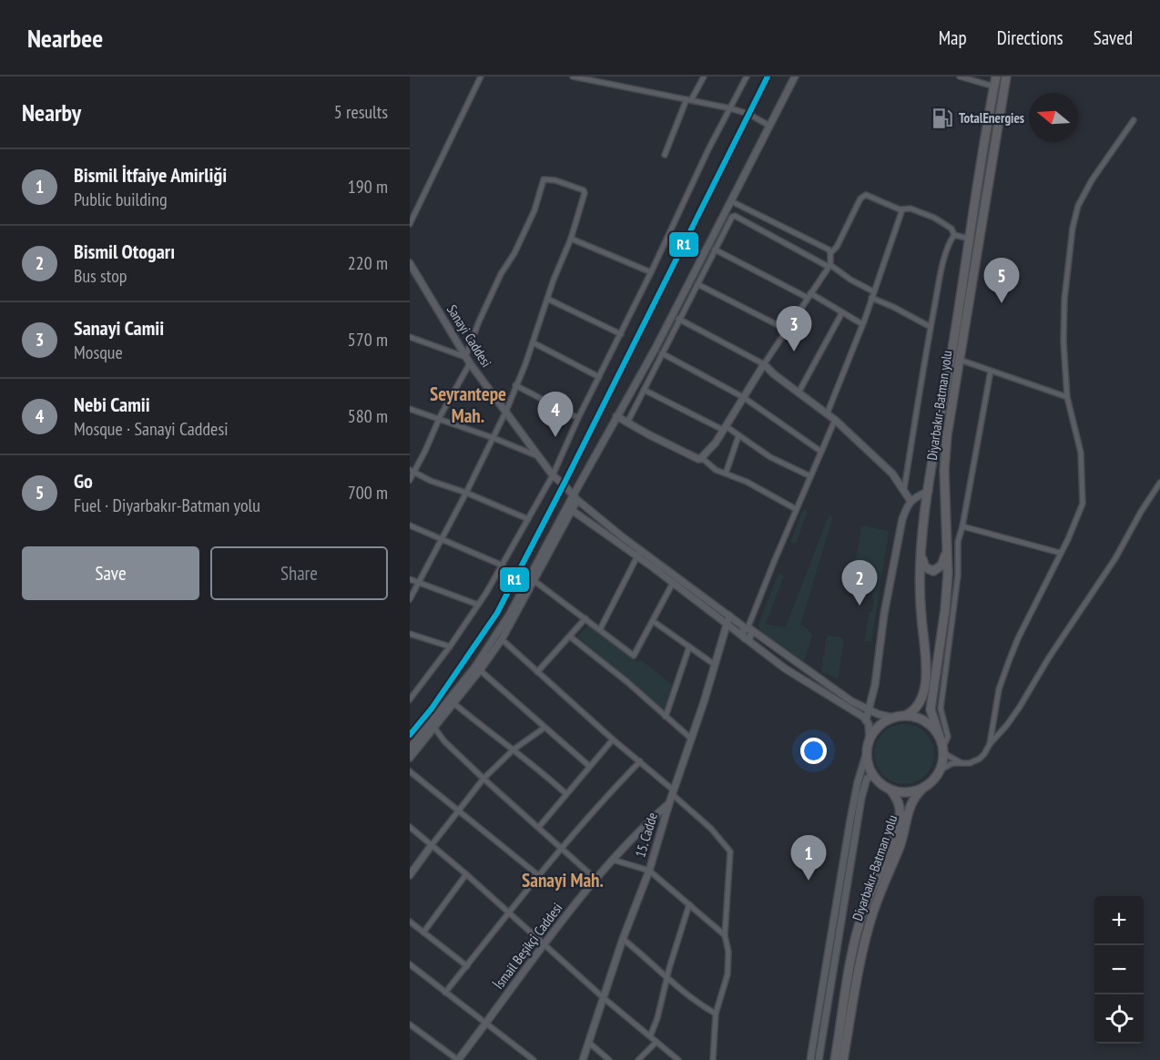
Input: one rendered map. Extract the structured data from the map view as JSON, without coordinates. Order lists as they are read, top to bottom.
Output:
{
  "streets": {
    "highway": ["Diyarbakır-Batman yolu"],
    "street": ["Sanayi Caddesi", "15. Cadde", "İsmail Beşikçi Caddesi"]
  },
  "crossings": [
    ["15. Cadde", "İsmail Beşikçi Caddesi"]
  ],
  "districts": ["Seyrantepe Mah.", "Sanayi Mah."],
  "places": {
    "fuel station": ["TotalEnergies"]
  },
  "lines": ["transit line R1"],
  "north": "left",
  "page": {
    "header": "Nearbee",
    "nav": ["Map", "Directions", "Saved"],
    "heading": ["Nearby", "5 results"],
    "list": [
      {
        "mark": "1",
        "name": "Bismil İtfaiye Amirliği",
        "note": "Public building",
        "value": "190 m"
      },
      {
        "mark": "2",
        "name": "Bismil Otogarı",
        "note": "Bus stop",
        "value": "220 m"
      },
      {
        "mark": "3",
        "name": "Sanayi Camii",
        "note": "Mosque",
        "value": "570 m"
      },
      {
        "mark": "4",
        "name": "Nebi Camii",
        "note": "Mosque · Sanayi Caddesi",
        "value": "580 m"
      },
      {
        "mark": "5",
        "name": "Go",
        "note": "Fuel · Diyarbakır-Batman yolu",
        "value": "700 m"
      }
    ],
    "pins": [
      "5",
      "3",
      "4",
      "2",
      "1"
    ],
    "buttons": ["Save", "Share"],
    "map_buttons": ["+", "−"]
  }
}
